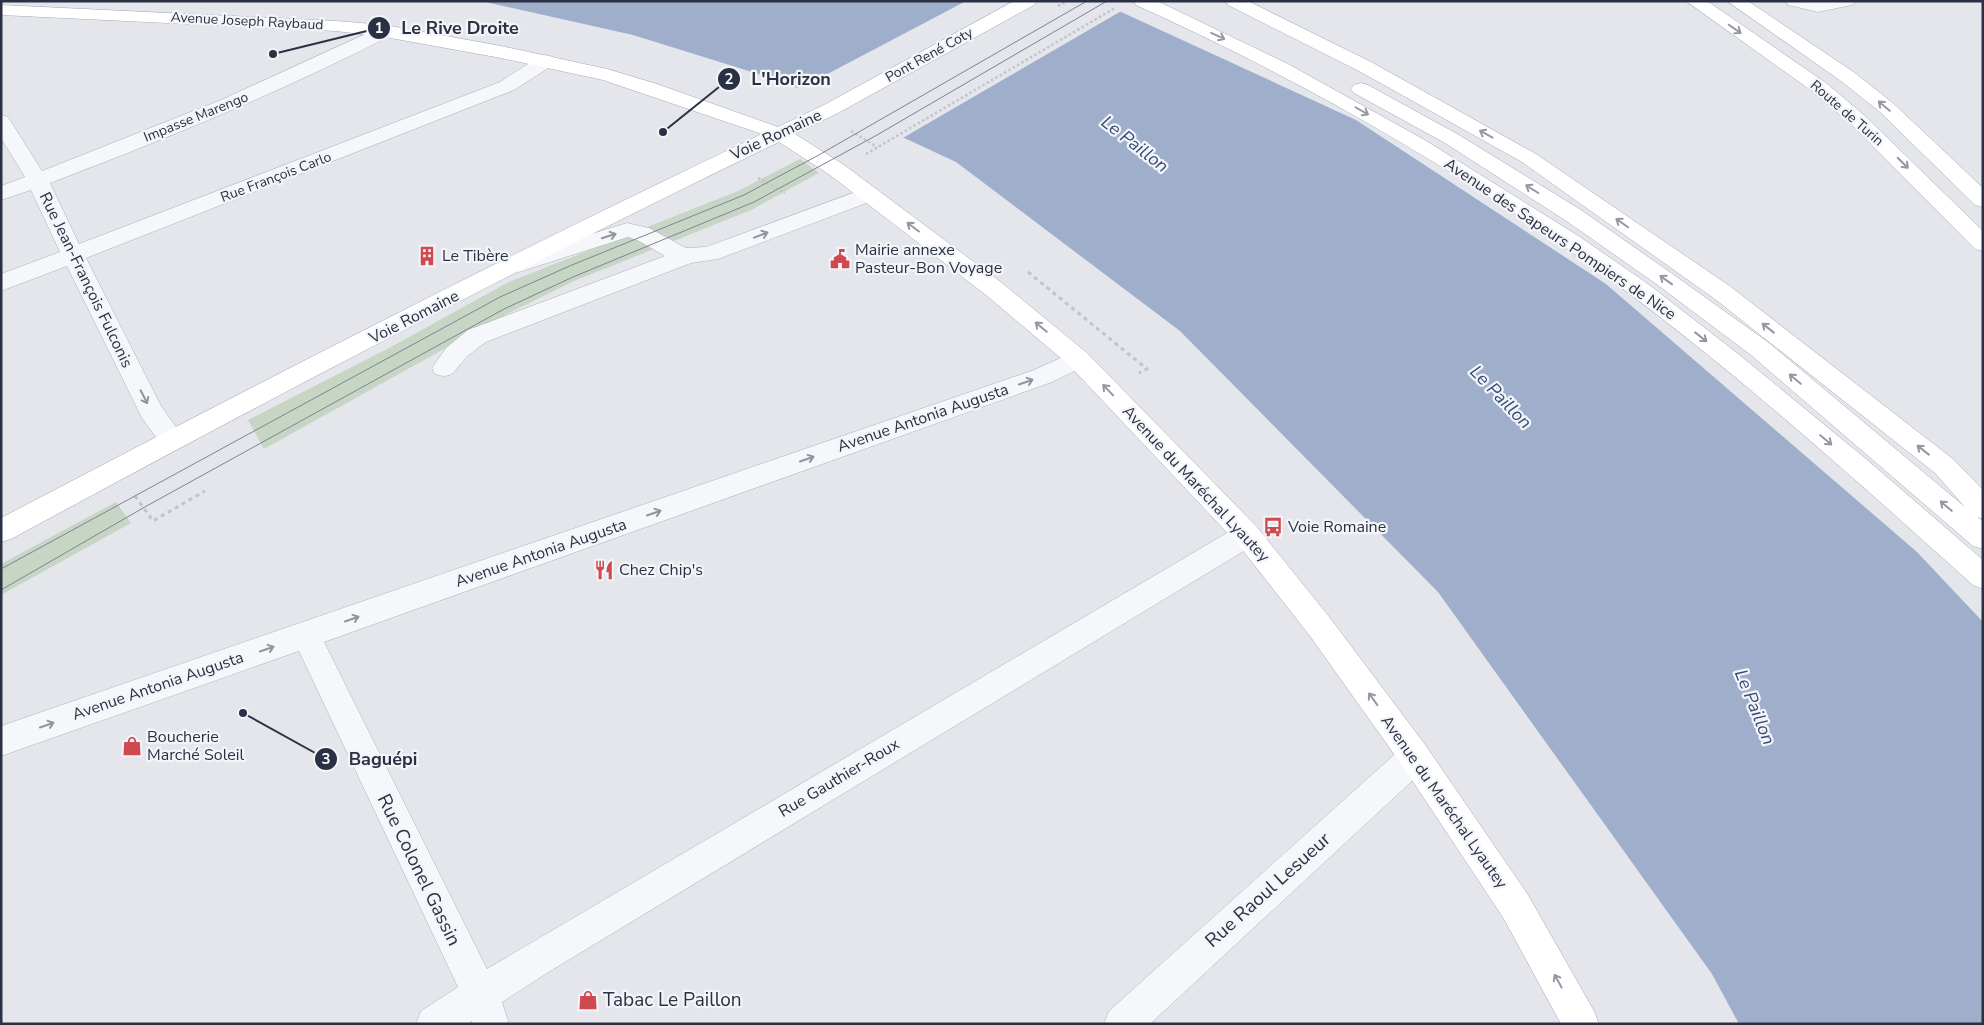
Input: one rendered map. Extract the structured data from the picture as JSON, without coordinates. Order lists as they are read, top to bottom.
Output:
{
  "streets": {
    "main road": [
      "Avenue Joseph Raybaud",
      "Pont René Coty",
      "Route de Turin",
      "Voie Romaine",
      "Avenue des Sapeurs Pompiers de Nice",
      "Avenue du Maréchal Lyautey"
    ],
    "street": [
      "Impasse Marengo",
      "Rue François Carlo",
      "Rue Jean-François Fulconis",
      "Avenue Antonia Augusta",
      "Rue Gauthier-Roux",
      "Rue Colonel Gassin",
      "Rue Raoul Lesueur"
    ]
  },
  "crossings": [
    ["Avenue Joseph Raybaud", "Impasse Marengo"],
    ["Avenue Joseph Raybaud", "Voie Romaine"],
    ["Avenue Joseph Raybaud", "Rue François Carlo"],
    ["Avenue Joseph Raybaud", "Avenue du Maréchal Lyautey"],
    ["Pont René Coty", "Voie Romaine"],
    ["Impasse Marengo", "Rue Jean-François Fulconis"],
    ["Voie Romaine", "Rue Jean-François Fulconis"],
    ["Voie Romaine", "Avenue du Maréchal Lyautey"],
    ["Rue François Carlo", "Rue Jean-François Fulconis"],
    ["Avenue Antonia Augusta", "Avenue du Maréchal Lyautey"],
    ["Avenue Antonia Augusta", "Rue Colonel Gassin"],
    ["Avenue du Maréchal Lyautey", "Rue Gauthier-Roux"],
    ["Avenue du Maréchal Lyautey", "Rue Raoul Lesueur"],
    ["Rue Gauthier-Roux", "Rue Colonel Gassin"]
  ],
  "one_way": ["Rue Jean-François Fulconis", "Avenue du Maréchal Lyautey"],
  "water": ["Le Paillon"],
  "places": {
    "other": ["Le Rive Droite", "L'Horizon", "Baguépi"],
    "building": ["Le Tibère"],
    "public building": ["Mairie annexe Pasteur-Bon Voyage"],
    "bus stop": ["Voie Romaine"],
    "restaurant": ["Chez Chip's"],
    "shop": ["Boucherie Marché Soleil", "Tabac Le Paillon"]
  }
}
